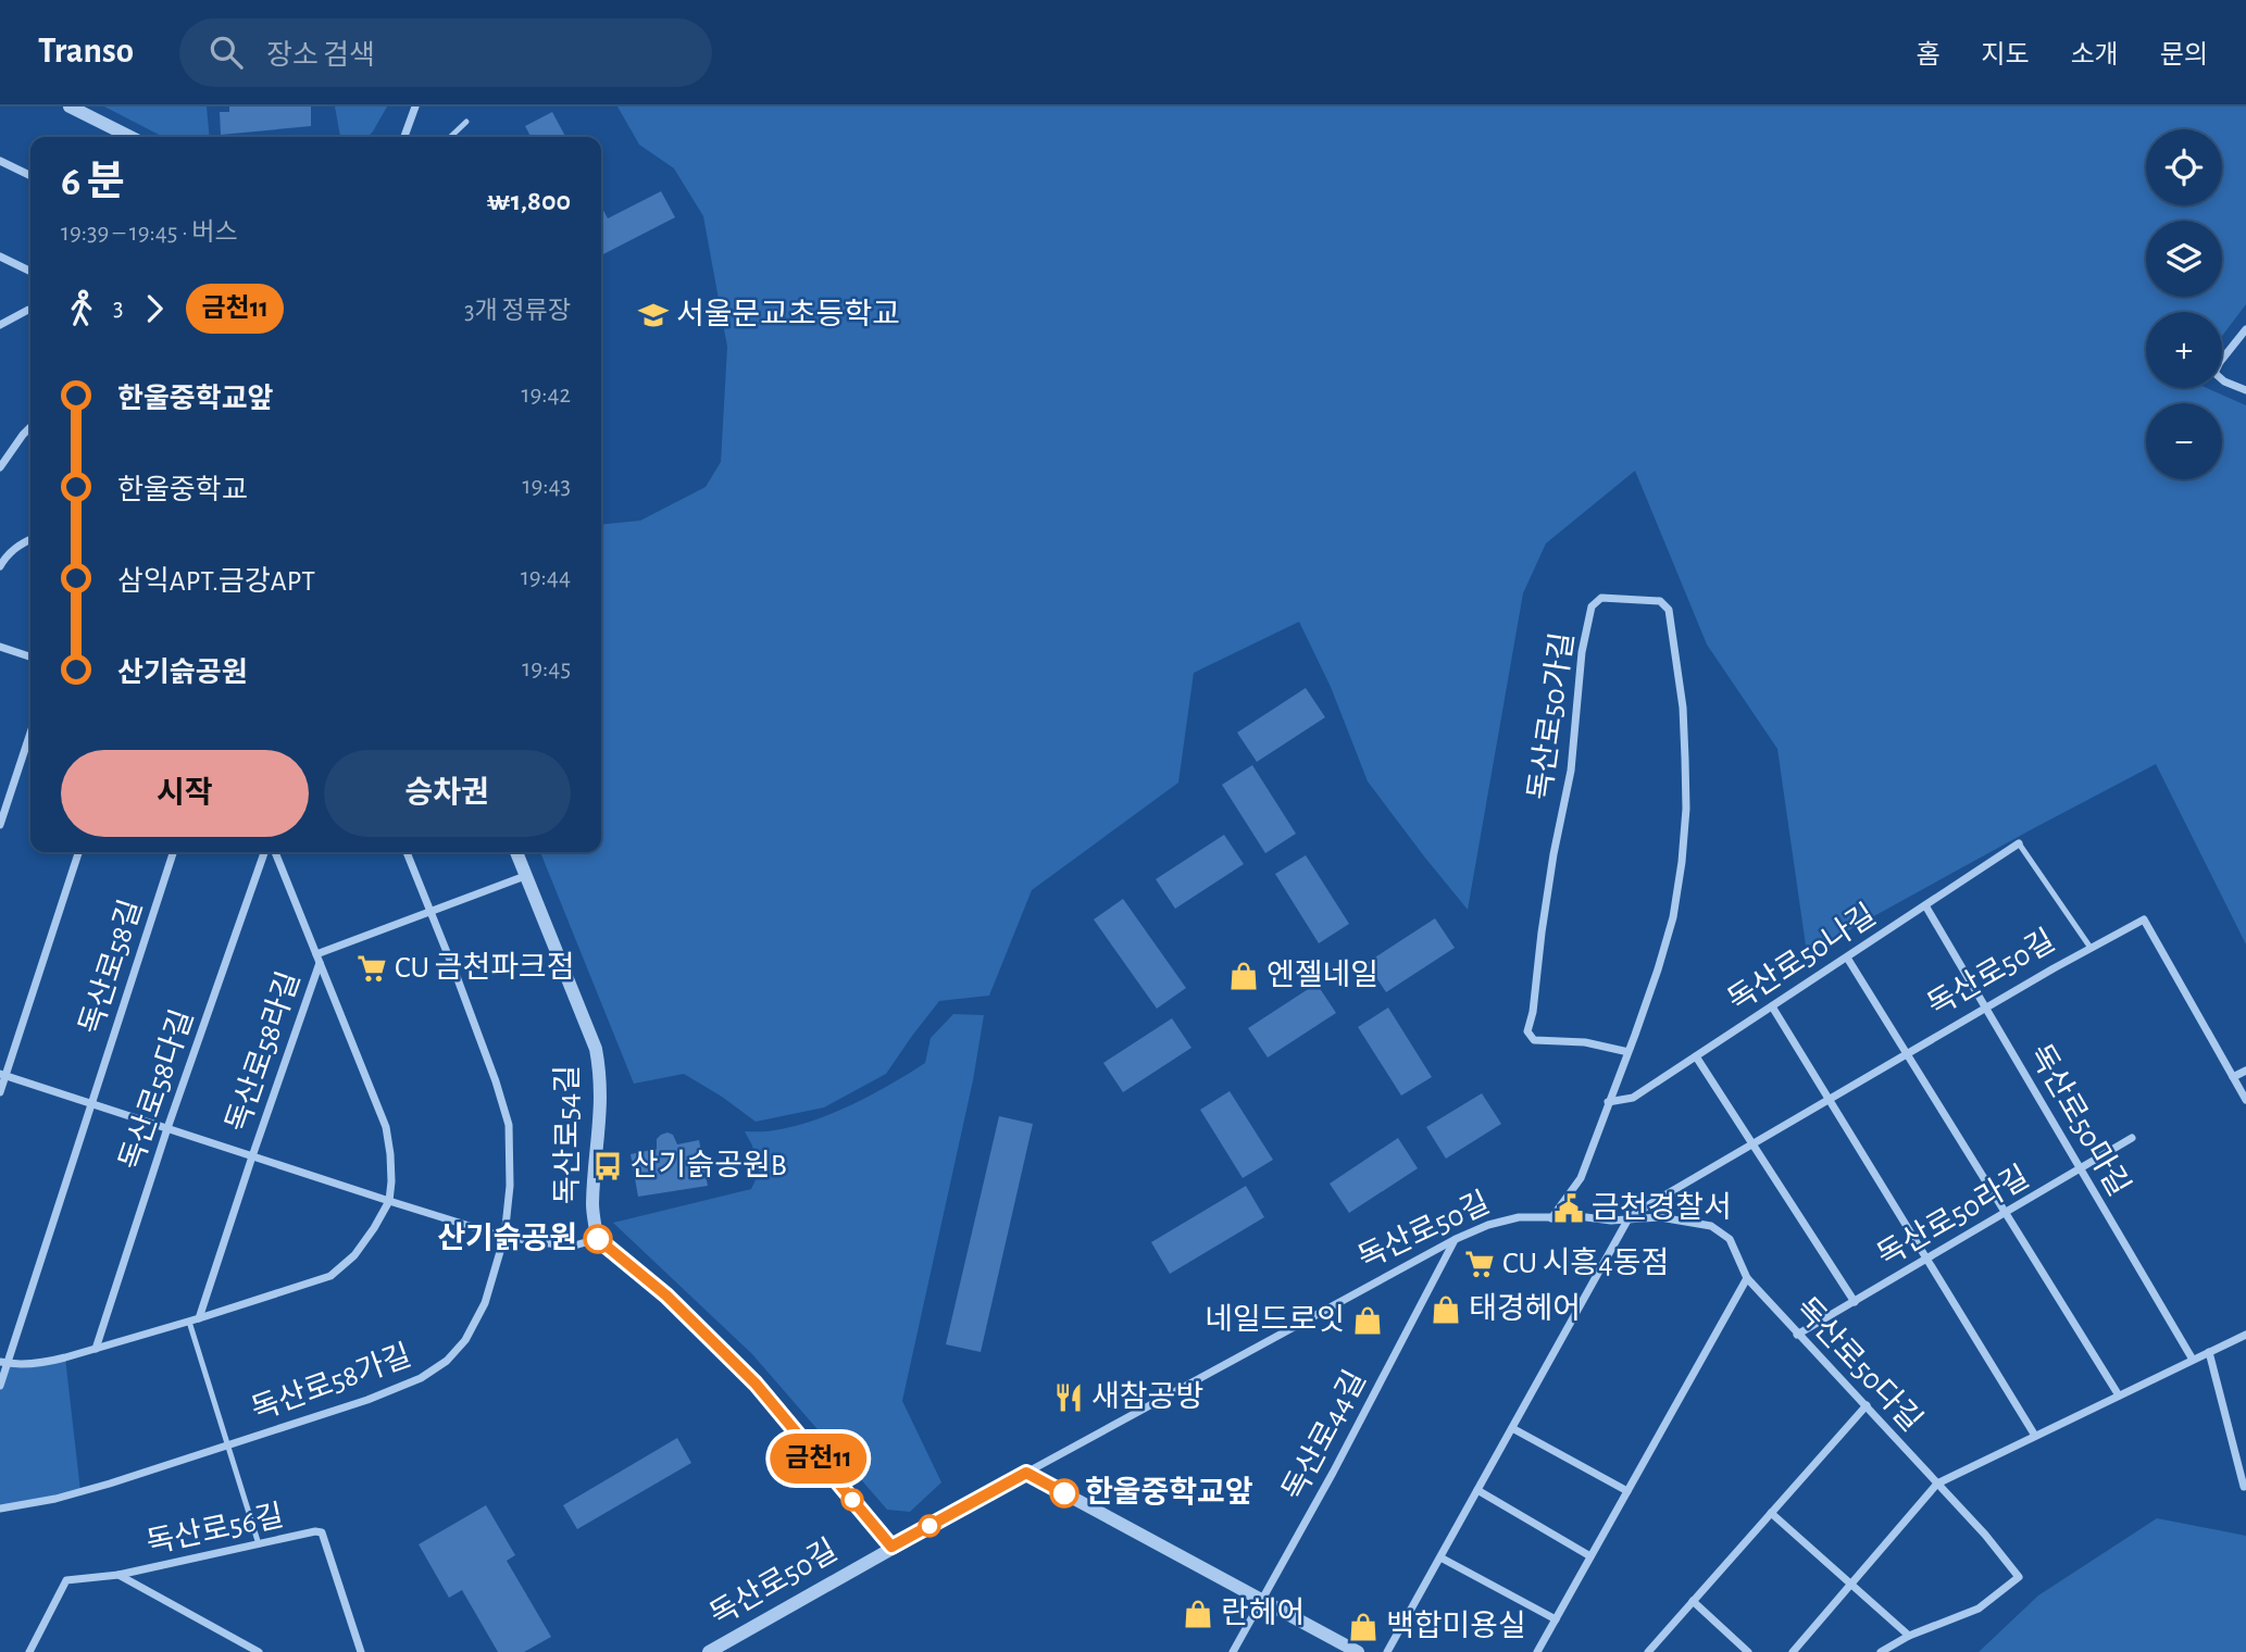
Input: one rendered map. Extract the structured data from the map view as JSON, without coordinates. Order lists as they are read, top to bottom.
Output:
{
  "streets": {
    "street": [
      "독산로50가길",
      "독산로50나길",
      "독산로58길",
      "독산로50길",
      "독산로58라길",
      "독산로58다길",
      "독산로50마길",
      "독산로54길",
      "독산로50라길",
      "독산로50다길",
      "독산로58가길",
      "독산로44길",
      "독산로56길"
    ]
  },
  "crossings": [
    ["독산로50가길", "독산로50나길"],
    ["독산로50가길", "독산로50길"],
    ["독산로50나길", "독산로50길"],
    ["독산로50나길", "독산로50마길"],
    ["독산로50길", "독산로50마길"],
    ["독산로50길", "독산로54길"],
    ["독산로50길", "독산로50다길"],
    ["독산로50길", "독산로44길"],
    ["독산로58라길", "독산로58다길"],
    ["독산로50마길", "독산로50라길"],
    ["독산로50라길", "독산로50다길"],
    ["독산로58가길", "독산로56길"]
  ],
  "places": {
    "school or university": ["서울문교초등학교"],
    "supermarket": ["CU 금천파크점", "CU 시흥4동점"],
    "shop": [
      "엔젤네일",
      "태경헤어",
      "네일드로잇",
      "란헤어",
      "백합미용실"
    ],
    "bus stop": ["산기슭공원B"],
    "public building": ["금천경찰서"],
    "other": ["산기슭공원", "한울중학교앞"],
    "restaurant": ["새참공방"]
  },
  "lines": ["bus line 금천11"],
  "page": {
    "header": "Transo",
    "search": "장소 검색",
    "nav": [
      "홈",
      "지도",
      "소개",
      "문의"
    ],
    "on_map": "금천11",
    "map_buttons": ["+", "−"],
    "heading": ["6 분", "19:39 – 19:45 · 버스", "₩1,800"],
    "legs": ["3", "금천11", "3개 정류장"],
    "list": [
      {
        "name": "한울중학교앞",
        "value": "19:42"
      },
      {
        "name": "한울중학교",
        "value": "19:43"
      },
      {
        "name": "삼익APT.금강APT",
        "value": "19:44"
      },
      {
        "name": "산기슭공원",
        "value": "19:45"
      }
    ],
    "buttons": ["시작", "승차권"]
  }
}
